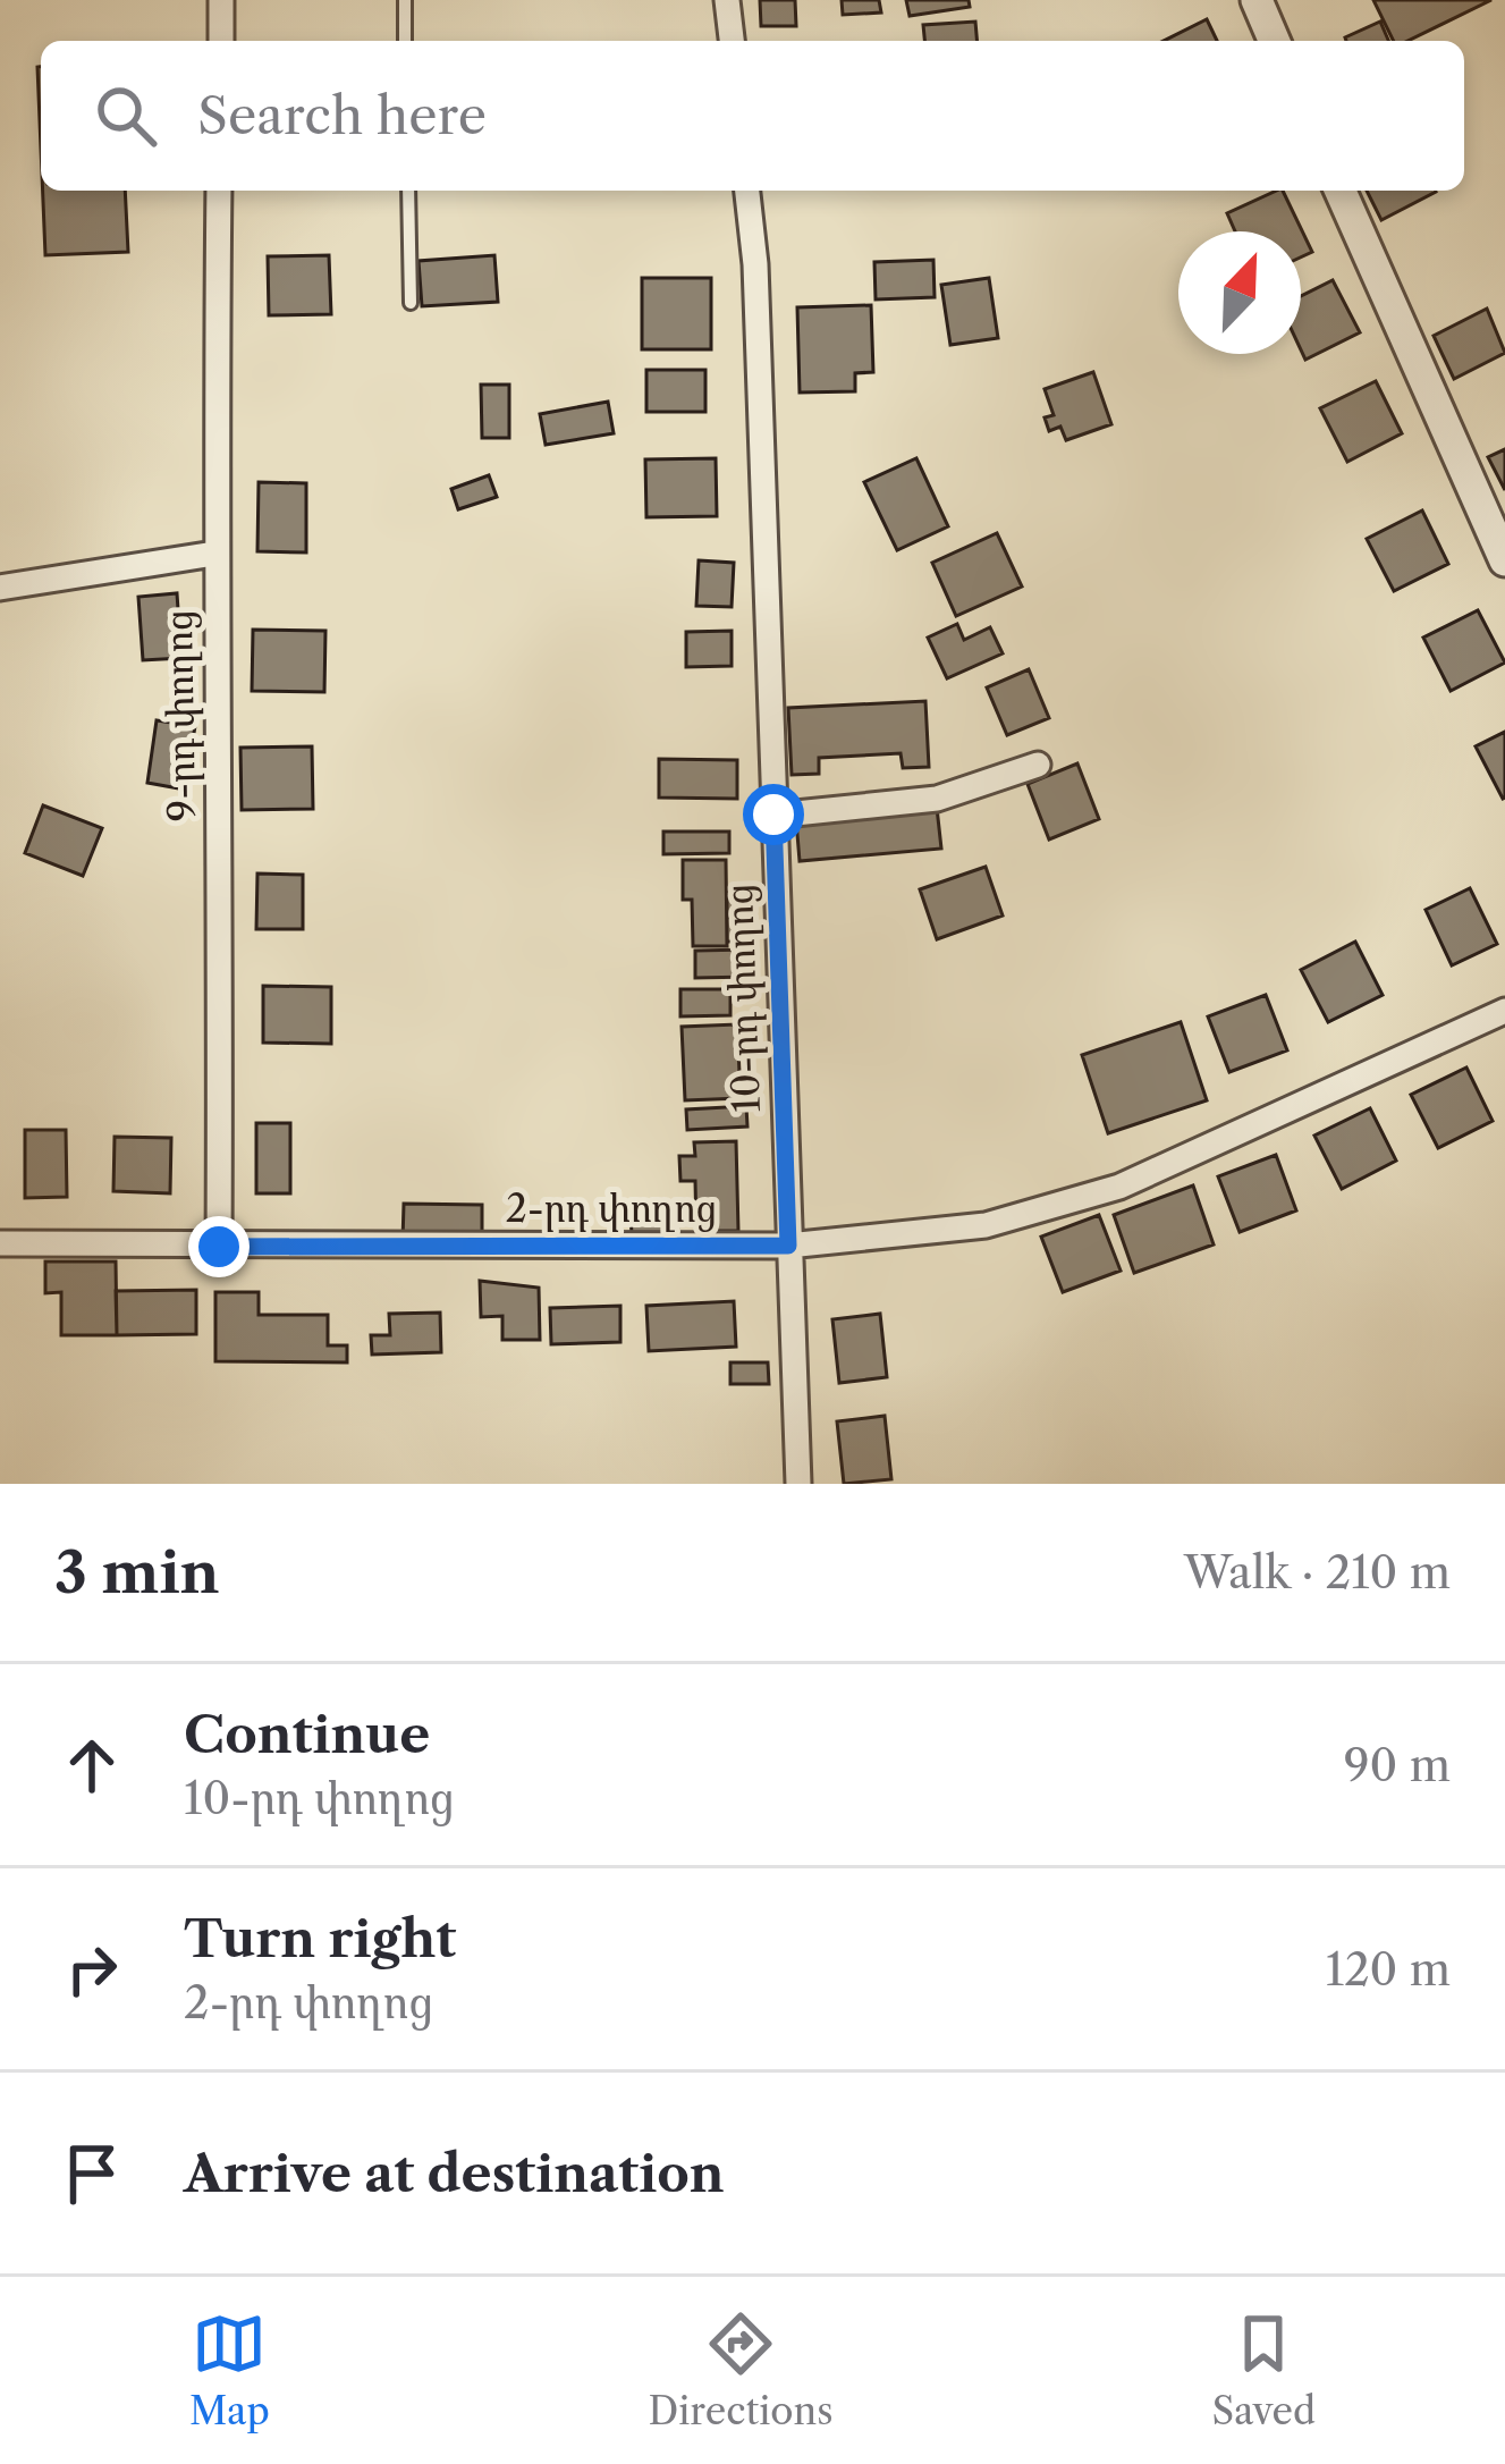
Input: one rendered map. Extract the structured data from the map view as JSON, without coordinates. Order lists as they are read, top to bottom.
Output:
{
  "streets": {
    "street": ["9-րդ փողոց", "10-րդ փողոց", "2-րդ փողոց"]
  },
  "crossings": [
    ["9-րդ փողոց", "2-րդ փողոց"],
    ["10-րդ փողոց", "2-րդ փողոց"]
  ],
  "north": "top right",
  "page": {
    "search": "Search here",
    "heading": ["3 min", "Walk · 210 m"],
    "list": [
      ["Continue", "10-րդ փողոց", "90 m"],
      ["Turn right", "2-րդ փողոց", "120 m"],
      "Arrive at destination"
    ],
    "nav": ["Map", "Directions", "Saved"]
  }
}
